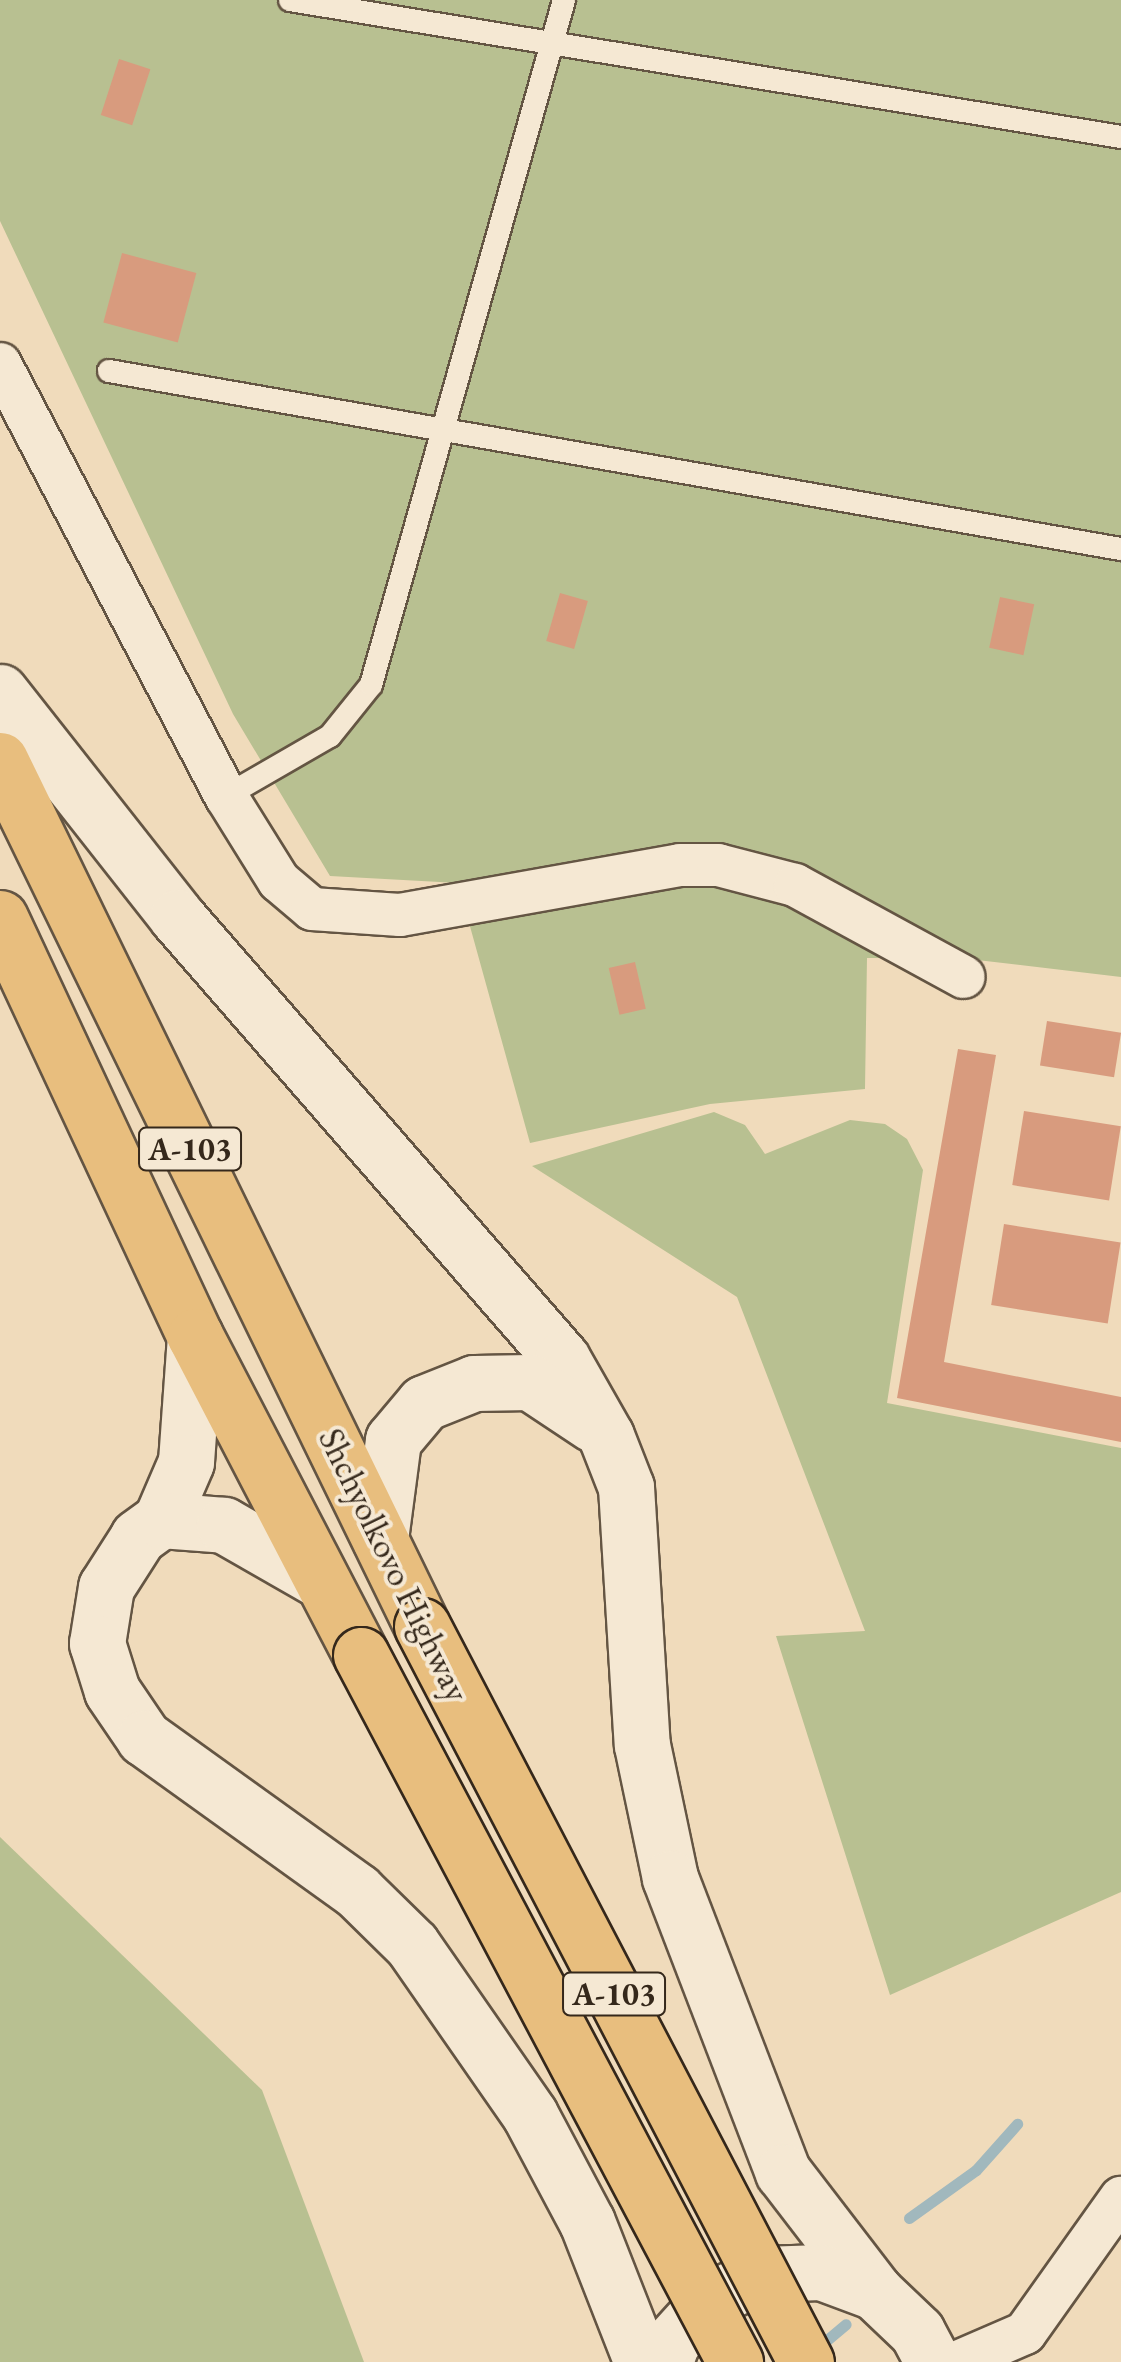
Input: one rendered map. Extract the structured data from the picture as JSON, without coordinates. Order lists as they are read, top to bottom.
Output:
{
  "streets": {
    "main road": ["А-103", "Shchyolkovo Highway"]
  }
}
